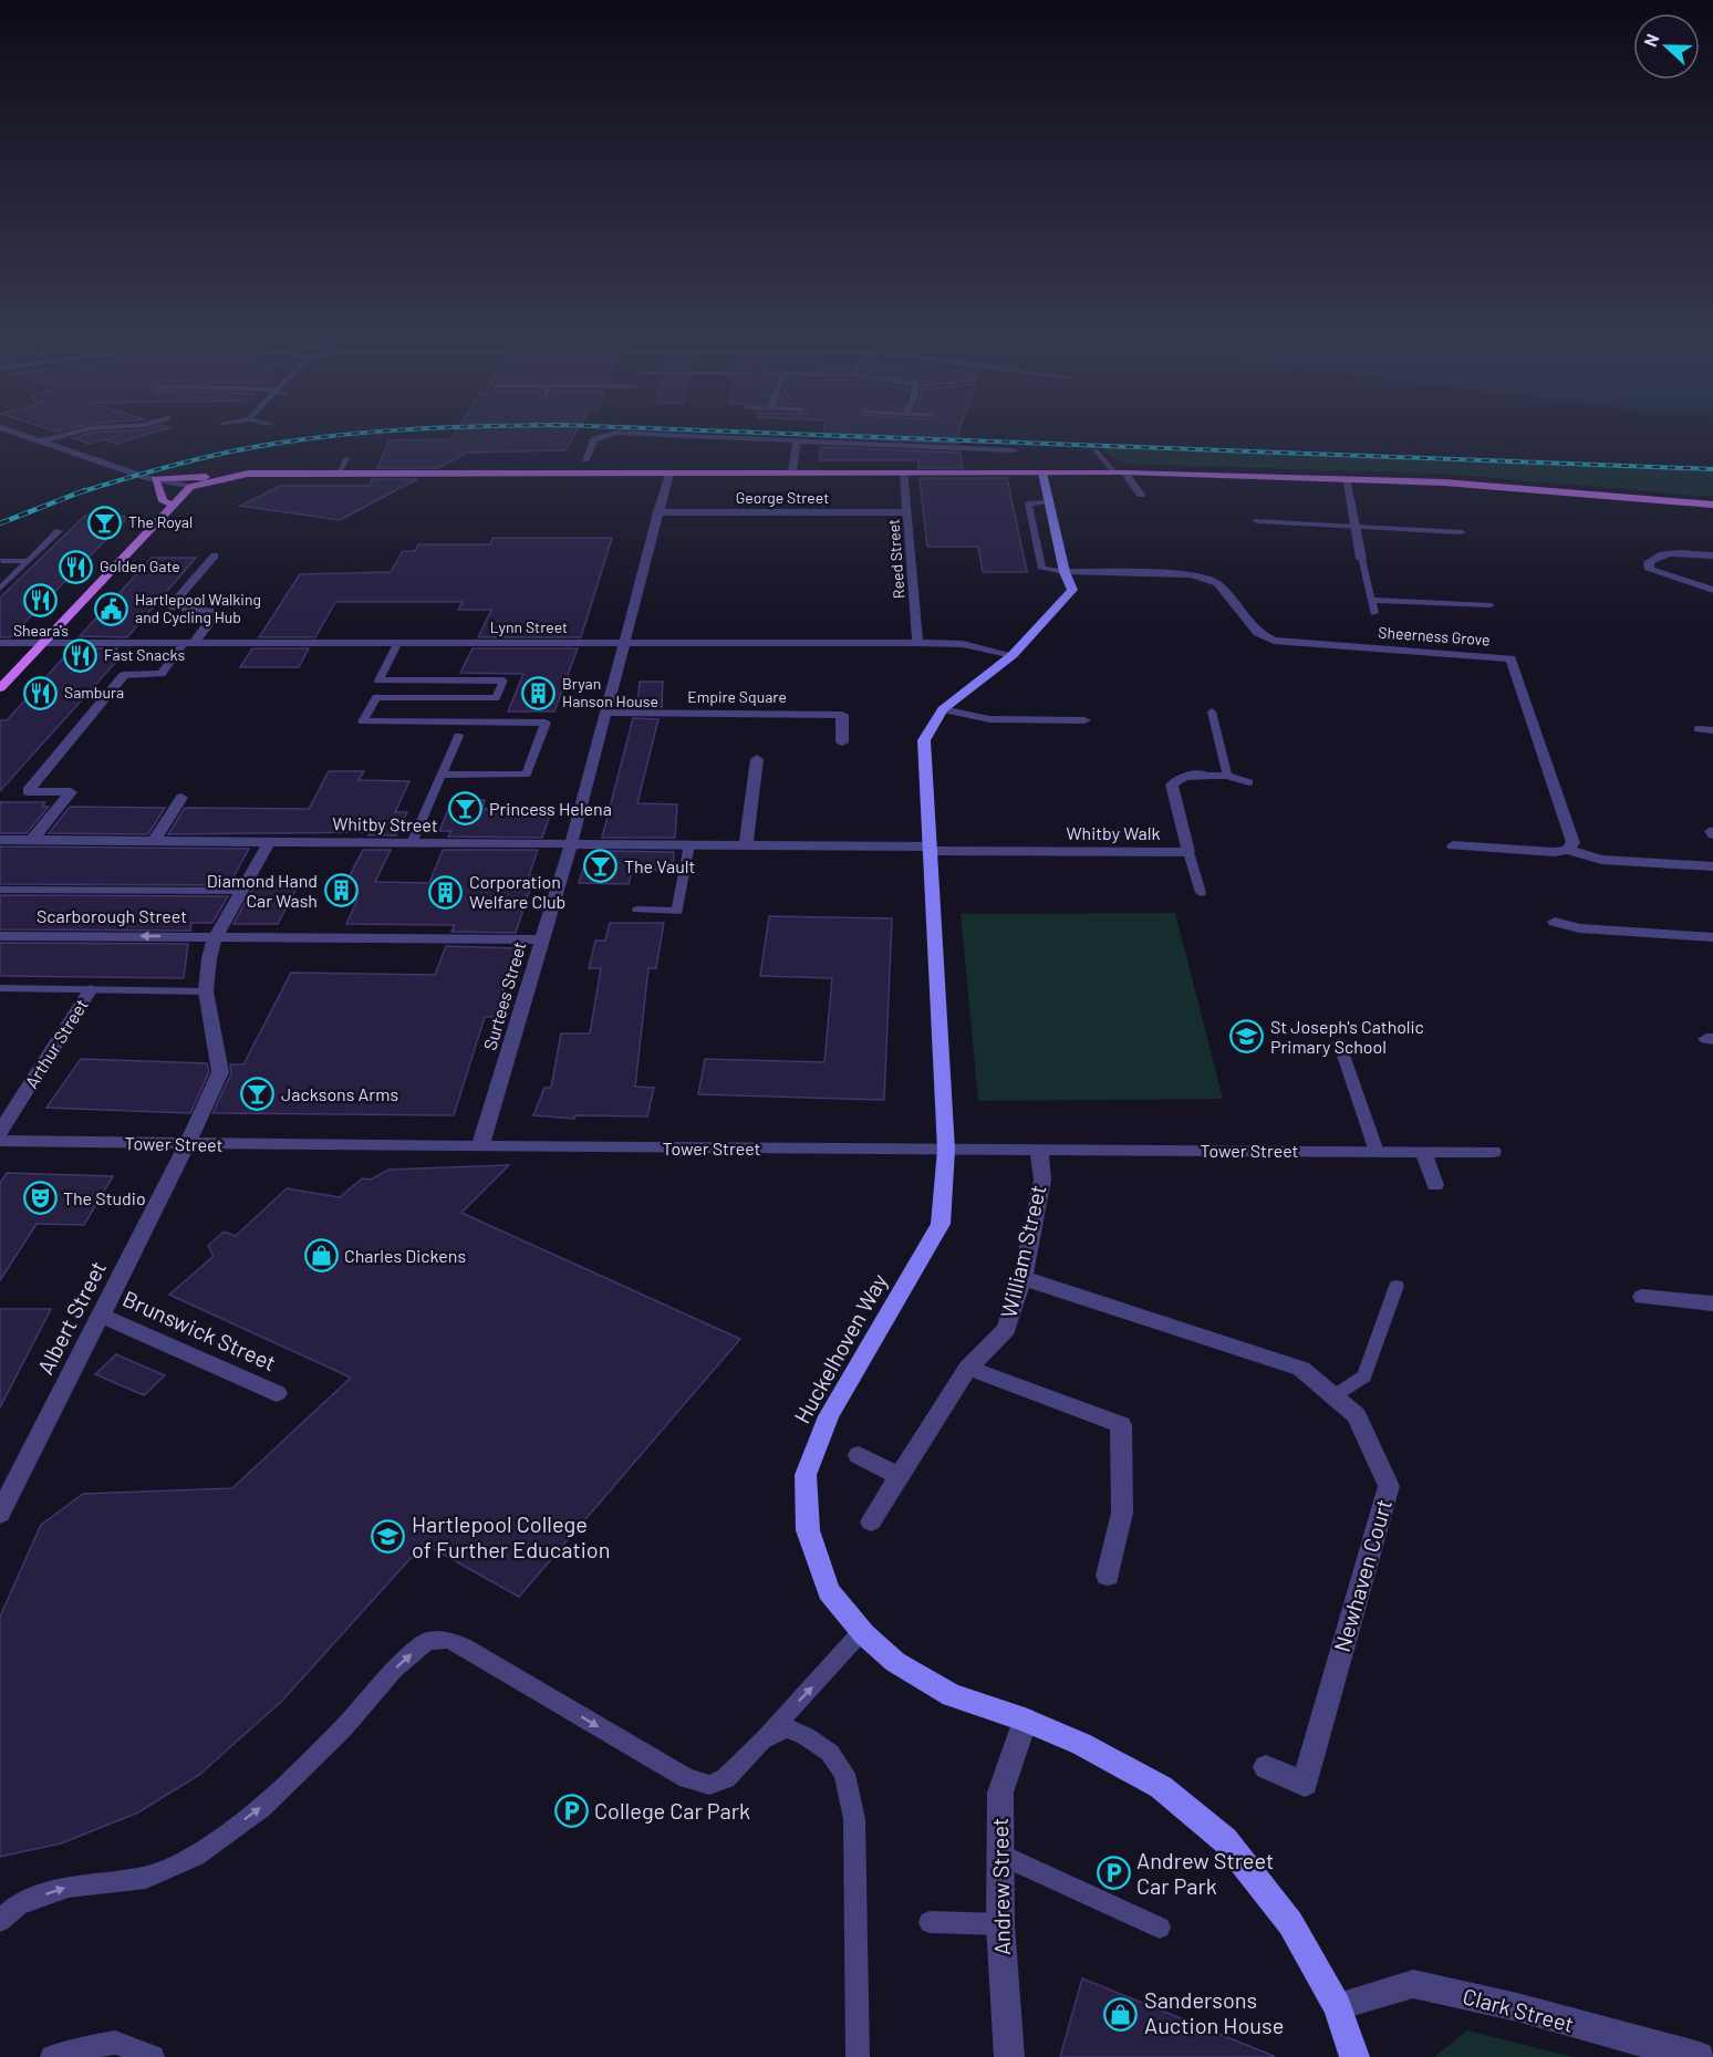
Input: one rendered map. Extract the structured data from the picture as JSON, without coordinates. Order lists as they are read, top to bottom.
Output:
{
  "streets": {
    "street": [
      "George Street",
      "Reed Street",
      "Lynn Street",
      "Sheerness Grove",
      "Empire Square",
      "Whitby Street",
      "Whitby Walk",
      "Scarborough Street",
      "Surtees Street",
      "Arthur Street",
      "Tower Street",
      "William Street",
      "Albert Street",
      "Brunswick Street",
      "Huckelhoven Way",
      "Newhaven Court",
      "Andrew Street",
      "Clark Street"
    ]
  },
  "crossings": [
    ["George Street", "Reed Street"],
    ["George Street", "Surtees Street"],
    ["Reed Street", "Lynn Street"],
    ["Lynn Street", "Surtees Street"],
    ["Lynn Street", "Huckelhoven Way"],
    ["Sheerness Grove", "Huckelhoven Way"],
    ["Empire Square", "Surtees Street"],
    ["Whitby Street", "Whitby Walk"],
    ["Whitby Street", "Surtees Street"],
    ["Whitby Street", "Albert Street"],
    ["Whitby Street", "Huckelhoven Way"],
    ["Whitby Walk", "Huckelhoven Way"],
    ["Scarborough Street", "Surtees Street"],
    ["Scarborough Street", "Albert Street"],
    ["Surtees Street", "Tower Street"],
    ["Tower Street", "William Street"],
    ["Tower Street", "Albert Street"],
    ["Tower Street", "Huckelhoven Way"],
    ["William Street", "Newhaven Court"],
    ["Albert Street", "Brunswick Street"],
    ["Huckelhoven Way", "Andrew Street"],
    ["Huckelhoven Way", "Clark Street"]
  ],
  "one_way": ["Scarborough Street"],
  "places": {
    "bar": [
      "The Royal",
      "Princess Helena",
      "The Vault",
      "Jacksons Arms"
    ],
    "restaurant": [
      "Golden Gate",
      "Sheara's",
      "Fast Snacks",
      "Sambura"
    ],
    "public building": ["Hartlepool Walking and Cycling Hub"],
    "building": ["Bryan Hanson House", "Diamond Hand Car Wash", "Corporation Welfare Club"],
    "school or university": ["St Joseph's Catholic Primary School", "Hartlepool College of Further Education"],
    "theatre": ["The Studio"],
    "shop": ["Charles Dickens", "Sandersons Auction House"],
    "parking": ["College Car Park", "Andrew Street Car Park"]
  },
  "north": "left"
}
